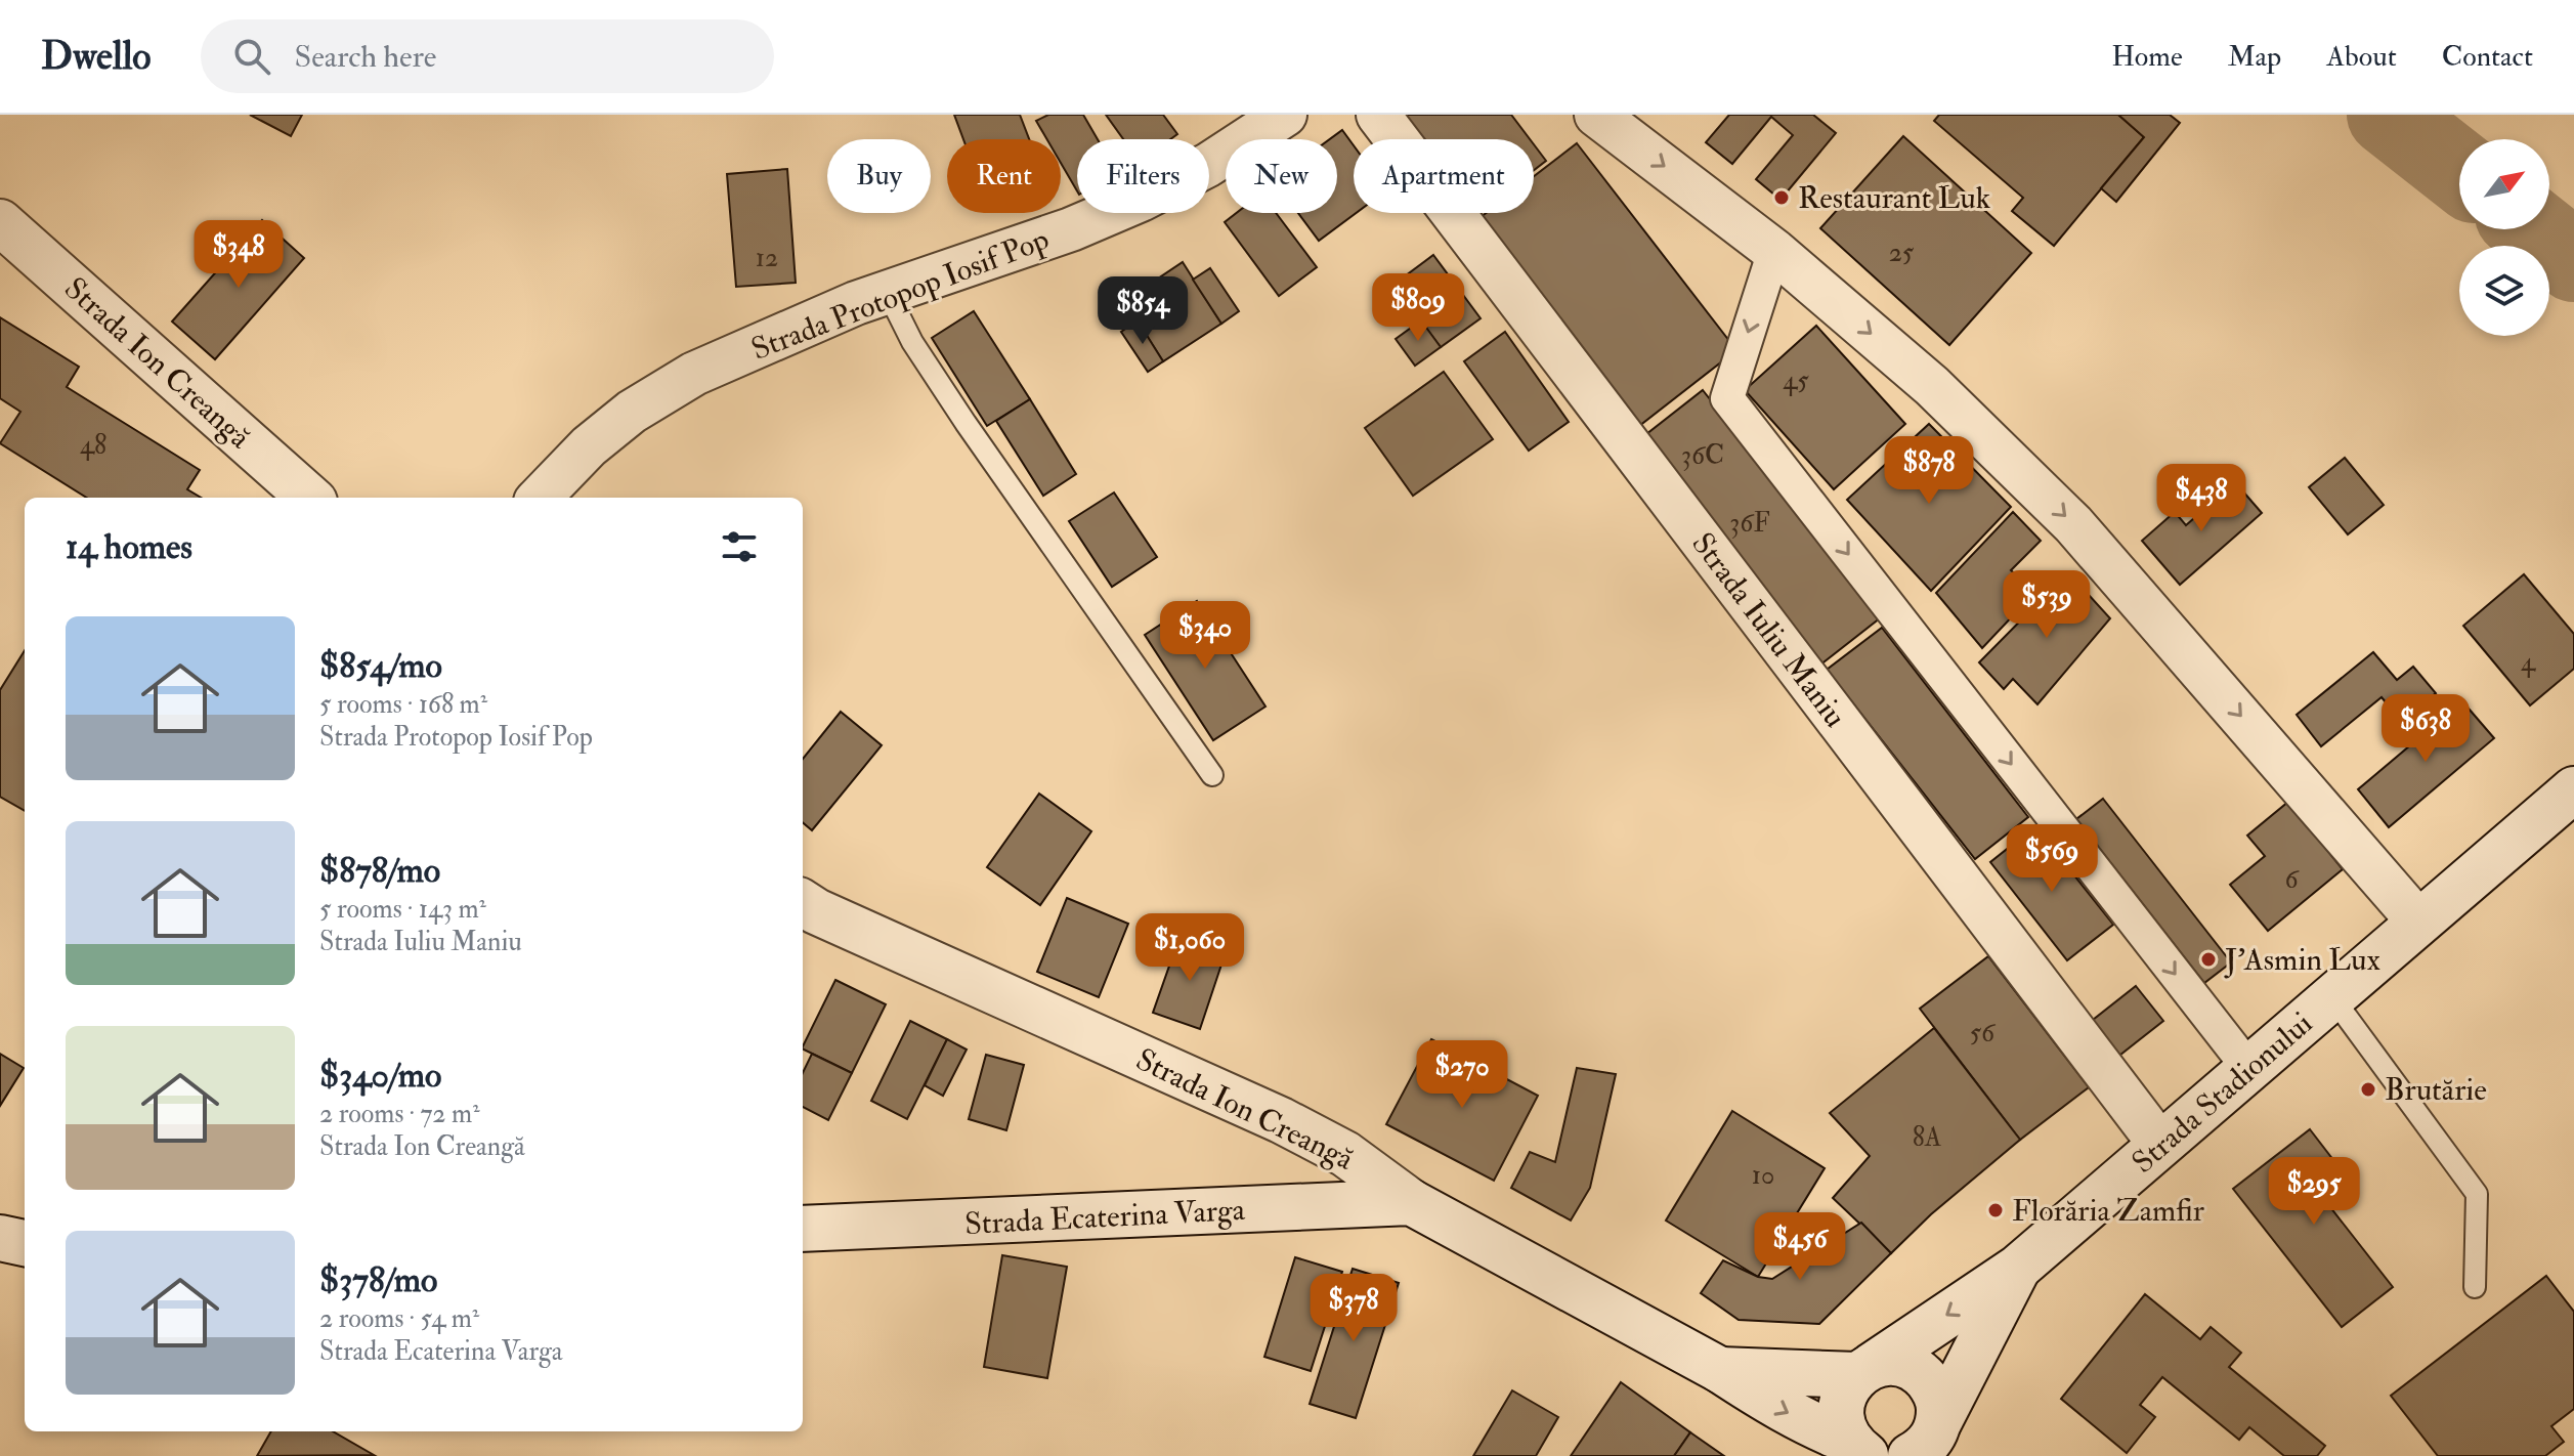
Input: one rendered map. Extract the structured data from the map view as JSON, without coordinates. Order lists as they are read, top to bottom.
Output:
{
  "streets": {
    "main road": ["Strada Ion Creangă", "Strada Stadionului", "Strada Ecaterina Varga"],
    "street": ["Strada Protopop Iosif Pop", "Strada Iuliu Maniu"]
  },
  "crossings": [
    ["Strada Ion Creangă", "Strada Stadionului"],
    ["Strada Ion Creangă", "Strada Ecaterina Varga"],
    ["Strada Iuliu Maniu", "Strada Stadionului"]
  ],
  "places": [
    "Restaurant Luk",
    "J'Asmin Lux",
    "Brutărie",
    "Florăria Zamfir"
  ],
  "house_numbers": [
    "25",
    "12",
    "45",
    "48",
    "36C",
    "36F",
    "4",
    "6",
    "56",
    "8A",
    "10"
  ],
  "north": "top right",
  "page": {
    "header": "Dwello",
    "search": "Search here",
    "nav": [
      "Home",
      "Map",
      "About",
      "Contact"
    ],
    "chip": [
      "Buy",
      "Rent",
      "Filters",
      "New",
      "Apartment"
    ],
    "price": [
      "$348",
      "$809",
      "$854",
      "$878",
      "$438",
      "$539",
      "$340",
      "$638",
      "$569",
      "$1,060",
      "$270",
      "$295",
      "$456",
      "$378"
    ],
    "heading": "14 homes",
    "list": [
      {
        "name": "$854/mo",
        "note": "5 rooms · 168 m² · Strada Protopop Iosif Pop"
      },
      {
        "name": "$878/mo",
        "note": "5 rooms · 143 m² · Strada Iuliu Maniu"
      },
      {
        "name": "$340/mo",
        "note": "2 rooms · 72 m² · Strada Ion Creangă"
      },
      {
        "name": "$378/mo",
        "note": "2 rooms · 54 m² · Strada Ecaterina Varga"
      }
    ]
  }
}
